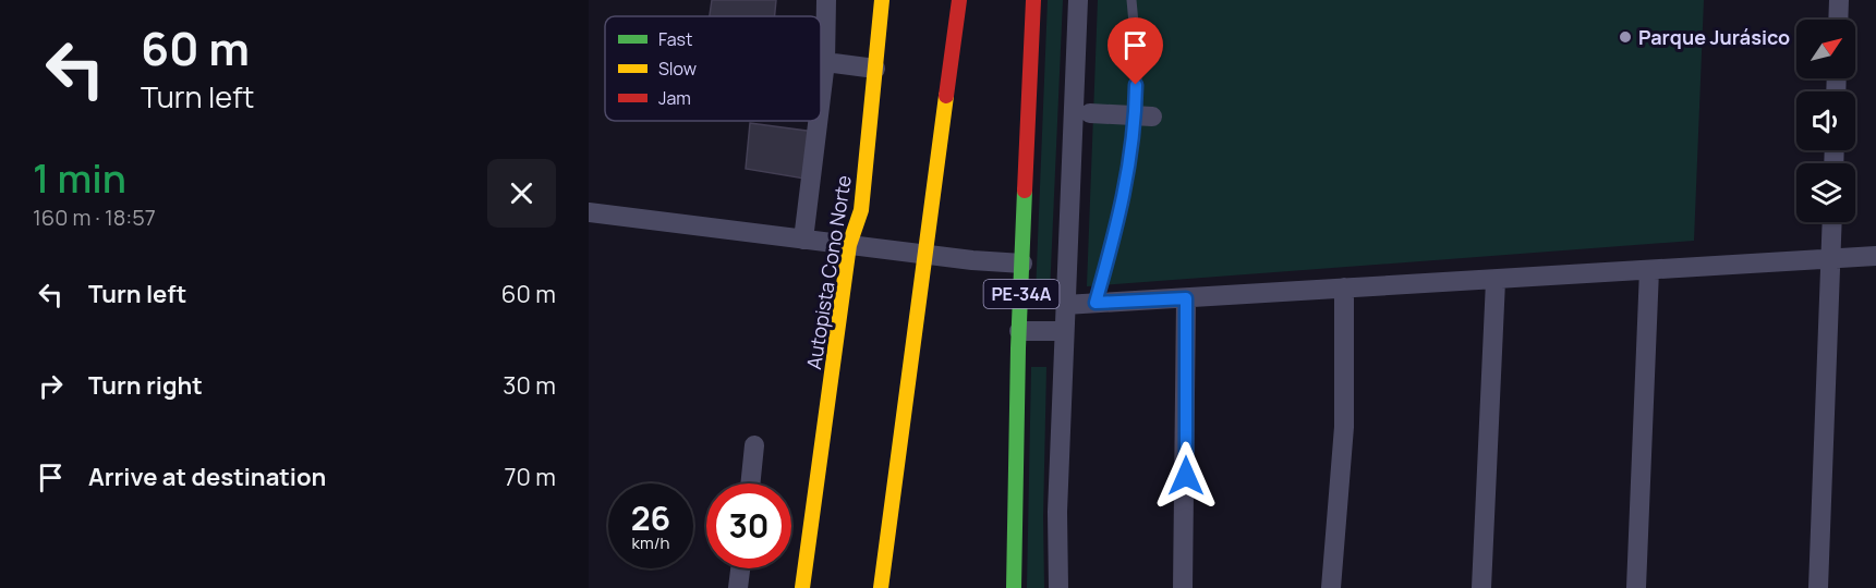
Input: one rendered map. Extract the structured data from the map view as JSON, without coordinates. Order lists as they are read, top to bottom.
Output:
{
  "streets": {
    "main road": ["Autopista Cono Norte", "PE-34A"]
  },
  "places": ["Parque Jurásico"],
  "legend": ["Fast", "Slow", "Jam"],
  "north": "top right",
  "page": {
    "turn": ["60 m", "Turn left"],
    "heading": ["1 min", "160 m · 18:57"],
    "list": [
      {
        "name": "Turn left",
        "value": "60 m"
      },
      {
        "name": "Turn right",
        "value": "30 m"
      },
      {
        "name": "Arrive at destination",
        "value": "70 m"
      }
    ],
    "speed": "26 km/h",
    "limit": "30"
  }
}
